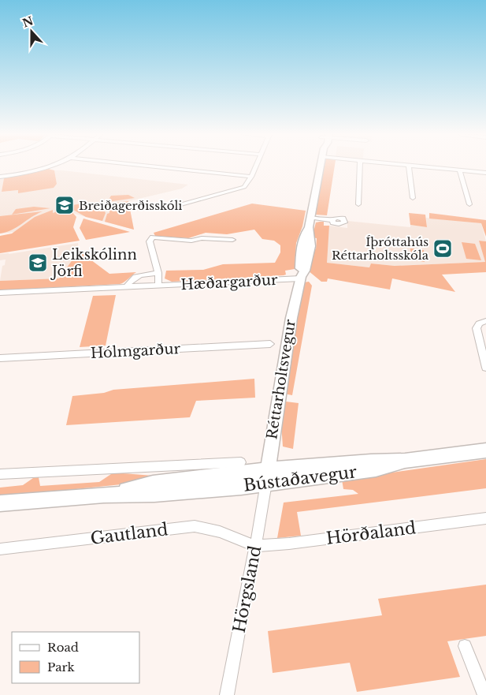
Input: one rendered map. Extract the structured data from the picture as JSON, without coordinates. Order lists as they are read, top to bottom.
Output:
{
  "streets": {
    "street": [
      "Hæðargarður",
      "Hólmgarður",
      "Réttarholtsvegur",
      "Bústaðavegur",
      "Hörðaland",
      "Gautland",
      "Hörgsland"
    ]
  },
  "crossings": [
    ["Hæðargarður", "Réttarholtsvegur"],
    ["Réttarholtsvegur", "Bústaðavegur"],
    ["Réttarholtsvegur", "Hörgsland"],
    ["Bústaðavegur", "Hörgsland"],
    ["Hörðaland", "Gautland"],
    ["Hörðaland", "Hörgsland"],
    ["Gautland", "Hörgsland"]
  ],
  "places": {
    "school or university": ["Breiðagerðisskóli", "Leikskólinn Jörfi"],
    "sports": ["Íþróttahús Réttarholtsskóla"]
  },
  "legend": ["Road", "Park"],
  "north": "top"
}
